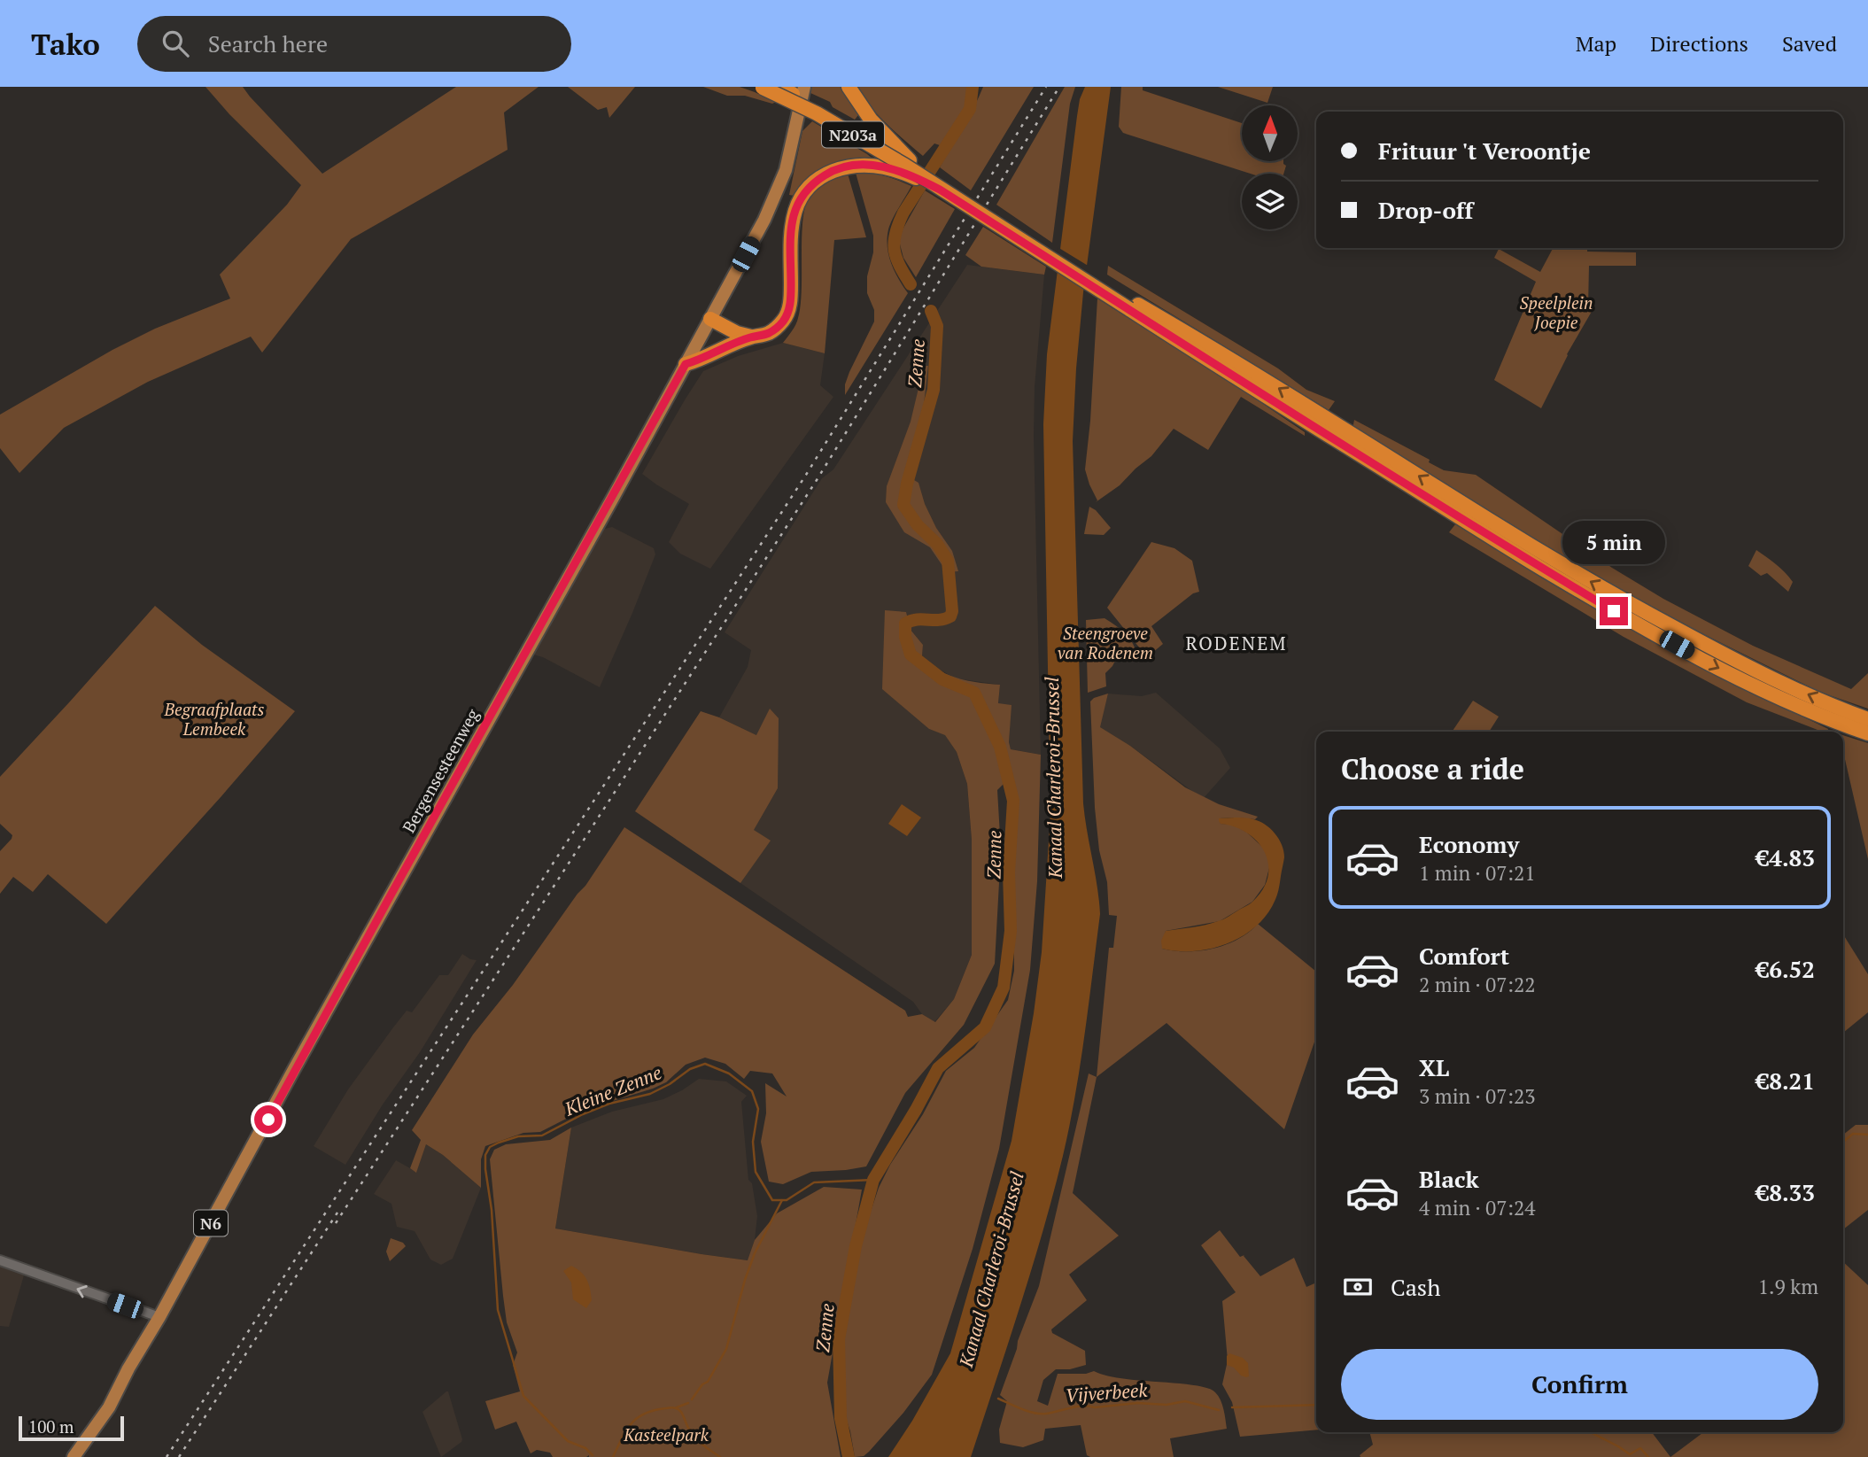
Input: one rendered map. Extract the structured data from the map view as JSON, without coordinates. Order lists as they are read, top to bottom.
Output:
{
  "streets": {
    "highway": ["N203a"],
    "main road": ["Bergensesteenweg", "N6"]
  },
  "districts": ["RODENEM"],
  "water": [
    "Zenne",
    "Kanaal Charleroi-Brussel",
    "Kleine Zenne",
    "Vijverbeek"
  ],
  "parks": [
    "Speelplein Joepie",
    "Steengroeve van Rodenem",
    "Begraafplaats Lembeek",
    "Kasteelpark"
  ],
  "scale_bar": "100 m",
  "north": "top",
  "page": {
    "header": "Tako",
    "search": "Search here",
    "nav": ["Map", "Directions", "Saved"],
    "banner": ["Frituur 't Veroontje", "Drop-off"],
    "bubble": "5 min",
    "heading": "Choose a ride",
    "list": [
      {
        "name": "Economy",
        "note": "1 min · 07:21",
        "value": "€4.83"
      },
      {
        "name": "Comfort",
        "note": "2 min · 07:22",
        "value": "€6.52"
      },
      {
        "name": "XL",
        "note": "3 min · 07:23",
        "value": "€8.21"
      },
      {
        "name": "Black",
        "note": "4 min · 07:24",
        "value": "€8.33"
      }
    ],
    "pay": ["Cash", "1.9 km"],
    "buttons": "Confirm",
    "scale": "100 m"
  }
}
